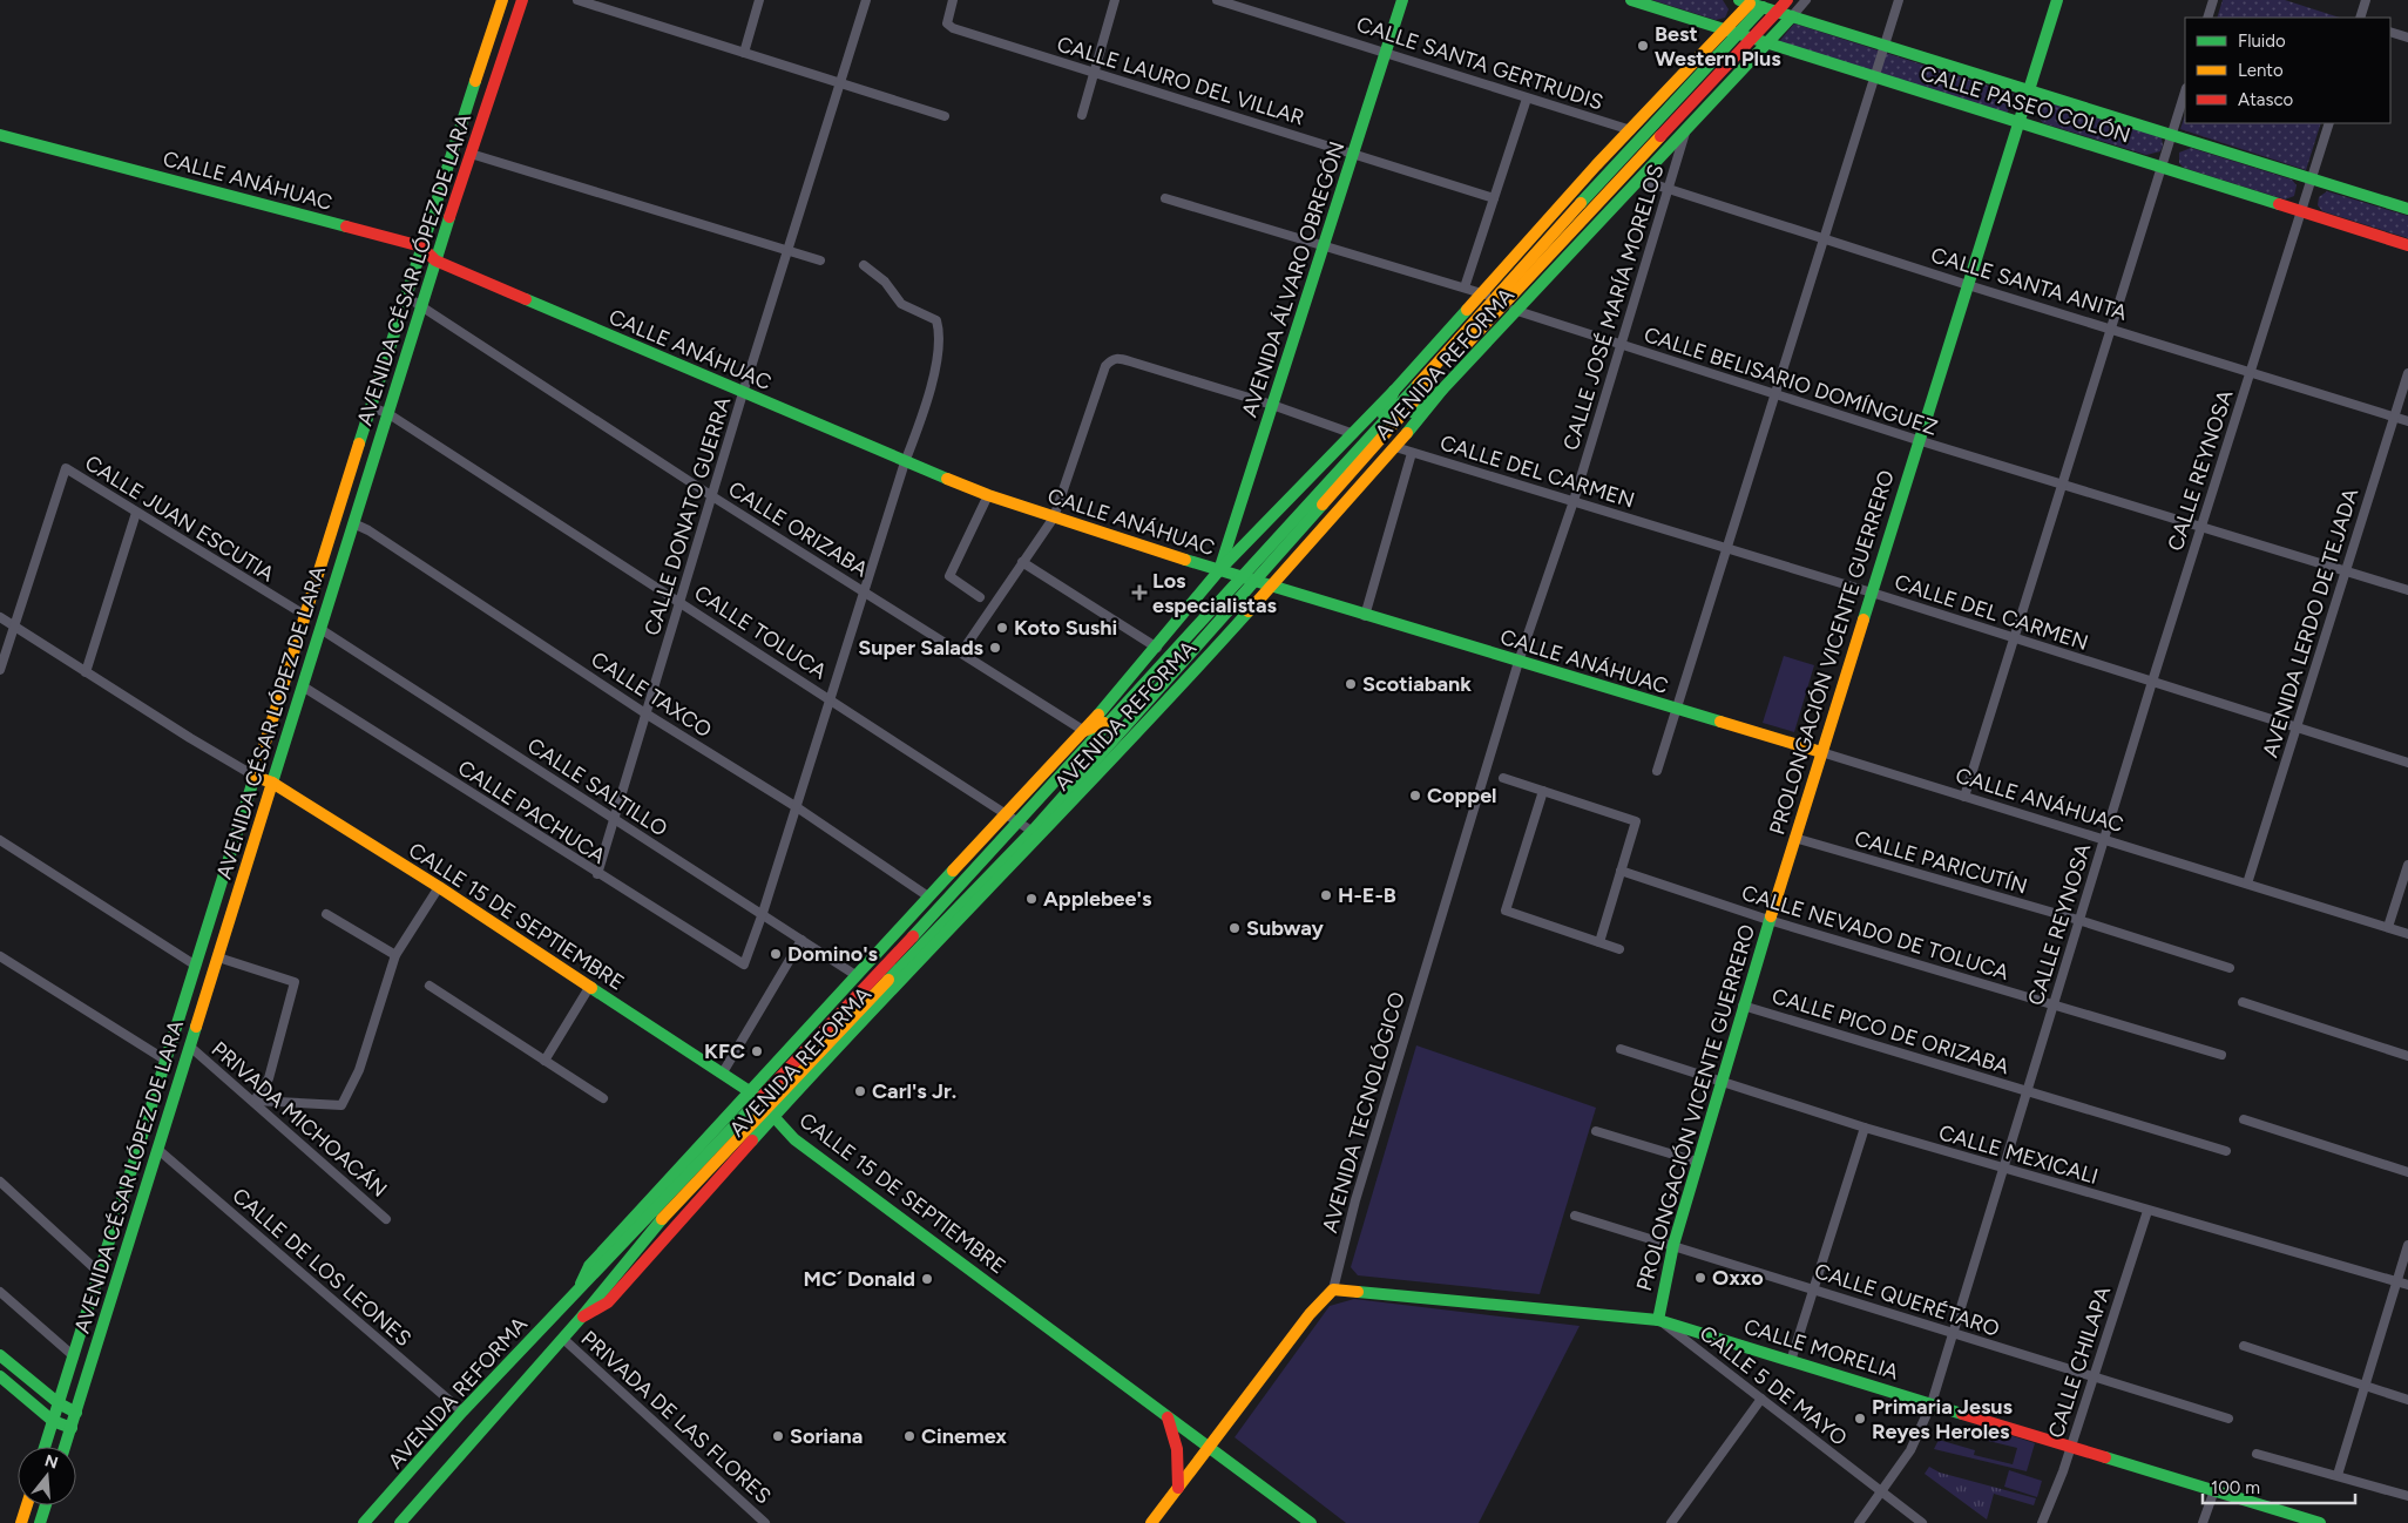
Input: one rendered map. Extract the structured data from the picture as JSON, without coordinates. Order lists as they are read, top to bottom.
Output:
{
  "streets": {
    "street": [
      "CALLE SANTA GERTRUDIS",
      "CALLE LAURO DEL VILLAR",
      "CALLE PASEO COLÓN",
      "CALLE ANÁHUAC",
      "AVENIDA CÉSAR LÓPEZ DE LARA",
      "AVENIDA ÁLVARO OBREGÓN",
      "CALLE SANTA ANITA",
      "CALLE JOSÉ MARÍA MORELOS",
      "AVENIDA REFORMA",
      "CALLE BELISARIO DOMÍNGUEZ",
      "CALLE REYNOSA",
      "CALLE DEL CARMEN",
      "CALLE DONATO GUERRA",
      "CALLE JUAN ESCUTIA",
      "CALLE ORIZABA",
      "AVENIDA LERDO DE TEJADA",
      "CALLE TOLUCA",
      "PROLONGACIÓN VICENTE GUERRERO",
      "CALLE TAXCO",
      "CALLE SALTILLO",
      "CALLE PACHUCA",
      "CALLE PARICUTÍN",
      "CALLE 15 DE SEPTIEMBRE",
      "CALLE NEVADO DE TOLUCA",
      "CALLE PICO DE ORIZABA",
      "AVENIDA TECNOLÓGICO",
      "PRIVADA MICHOACÁN",
      "CALLE MEXICALI",
      "CALLE DE LOS LEONES",
      "CALLE QUERÉTARO",
      "CALLE MORELIA",
      "CALLE CHILAPA",
      "CALLE 5 DE MAYO",
      "PRIVADA DE LAS FLORES"
    ]
  },
  "crossings": [
    ["CALLE SANTA GERTRUDIS", "AVENIDA ÁLVARO OBREGÓN"],
    ["CALLE SANTA GERTRUDIS", "AVENIDA REFORMA"],
    ["CALLE LAURO DEL VILLAR", "AVENIDA ÁLVARO OBREGÓN"],
    ["CALLE PASEO COLÓN", "AVENIDA REFORMA"],
    ["CALLE PASEO COLÓN", "CALLE REYNOSA"],
    ["CALLE PASEO COLÓN", "PROLONGACIÓN VICENTE GUERRERO"],
    ["CALLE ANÁHUAC", "AVENIDA CÉSAR LÓPEZ DE LARA"],
    ["CALLE ANÁHUAC", "AVENIDA ÁLVARO OBREGÓN"],
    ["CALLE ANÁHUAC", "CALLE JOSÉ MARÍA MORELOS"],
    ["CALLE ANÁHUAC", "AVENIDA REFORMA"],
    ["CALLE ANÁHUAC", "CALLE REYNOSA"],
    ["CALLE ANÁHUAC", "CALLE DONATO GUERRA"],
    ["CALLE ANÁHUAC", "AVENIDA LERDO DE TEJADA"],
    ["CALLE ANÁHUAC", "PROLONGACIÓN VICENTE GUERRERO"],
    ["CALLE ANÁHUAC", "AVENIDA TECNOLÓGICO"],
    ["AVENIDA CÉSAR LÓPEZ DE LARA", "CALLE JUAN ESCUTIA"],
    ["AVENIDA CÉSAR LÓPEZ DE LARA", "CALLE ORIZABA"],
    ["AVENIDA CÉSAR LÓPEZ DE LARA", "CALLE TOLUCA"],
    ["AVENIDA CÉSAR LÓPEZ DE LARA", "CALLE TAXCO"],
    ["AVENIDA CÉSAR LÓPEZ DE LARA", "CALLE SALTILLO"],
    ["AVENIDA CÉSAR LÓPEZ DE LARA", "CALLE PACHUCA"],
    ["AVENIDA CÉSAR LÓPEZ DE LARA", "CALLE 15 DE SEPTIEMBRE"],
    ["AVENIDA CÉSAR LÓPEZ DE LARA", "PRIVADA MICHOACÁN"],
    ["AVENIDA CÉSAR LÓPEZ DE LARA", "CALLE DE LOS LEONES"],
    ["AVENIDA ÁLVARO OBREGÓN", "AVENIDA REFORMA"],
    ["AVENIDA ÁLVARO OBREGÓN", "CALLE BELISARIO DOMÍNGUEZ"],
    ["CALLE SANTA ANITA", "CALLE JOSÉ MARÍA MORELOS"],
    ["CALLE SANTA ANITA", "AVENIDA REFORMA"],
    ["CALLE SANTA ANITA", "CALLE REYNOSA"],
    ["CALLE SANTA ANITA", "AVENIDA LERDO DE TEJADA"],
    ["CALLE SANTA ANITA", "PROLONGACIÓN VICENTE GUERRERO"],
    ["CALLE JOSÉ MARÍA MORELOS", "AVENIDA REFORMA"],
    ["CALLE JOSÉ MARÍA MORELOS", "CALLE BELISARIO DOMÍNGUEZ"],
    ["CALLE JOSÉ MARÍA MORELOS", "CALLE DEL CARMEN"],
    ["CALLE JOSÉ MARÍA MORELOS", "AVENIDA TECNOLÓGICO"],
    ["AVENIDA REFORMA", "CALLE BELISARIO DOMÍNGUEZ"],
    ["AVENIDA REFORMA", "CALLE DEL CARMEN"],
    ["AVENIDA REFORMA", "CALLE ORIZABA"],
    ["AVENIDA REFORMA", "CALLE TOLUCA"],
    ["AVENIDA REFORMA", "CALLE TAXCO"],
    ["AVENIDA REFORMA", "CALLE SALTILLO"],
    ["AVENIDA REFORMA", "CALLE 15 DE SEPTIEMBRE"],
    ["AVENIDA REFORMA", "CALLE DE LOS LEONES"],
    ["AVENIDA REFORMA", "PRIVADA DE LAS FLORES"],
    ["CALLE BELISARIO DOMÍNGUEZ", "CALLE REYNOSA"],
    ["CALLE BELISARIO DOMÍNGUEZ", "AVENIDA LERDO DE TEJADA"],
    ["CALLE BELISARIO DOMÍNGUEZ", "PROLONGACIÓN VICENTE GUERRERO"],
    ["CALLE REYNOSA", "CALLE DEL CARMEN"],
    ["CALLE REYNOSA", "CALLE PARICUTÍN"],
    ["CALLE REYNOSA", "CALLE NEVADO DE TOLUCA"],
    ["CALLE REYNOSA", "CALLE PICO DE ORIZABA"],
    ["CALLE REYNOSA", "CALLE MEXICALI"],
    ["CALLE REYNOSA", "CALLE QUERÉTARO"],
    ["CALLE REYNOSA", "CALLE MORELIA"],
    ["CALLE REYNOSA", "CALLE 5 DE MAYO"],
    ["CALLE DEL CARMEN", "AVENIDA LERDO DE TEJADA"],
    ["CALLE DEL CARMEN", "PROLONGACIÓN VICENTE GUERRERO"],
    ["CALLE DONATO GUERRA", "CALLE ORIZABA"],
    ["CALLE DONATO GUERRA", "CALLE TOLUCA"],
    ["CALLE DONATO GUERRA", "CALLE TAXCO"],
    ["CALLE DONATO GUERRA", "CALLE SALTILLO"],
    ["CALLE DONATO GUERRA", "CALLE PACHUCA"],
    ["PROLONGACIÓN VICENTE GUERRERO", "CALLE PARICUTÍN"],
    ["PROLONGACIÓN VICENTE GUERRERO", "CALLE NEVADO DE TOLUCA"],
    ["PROLONGACIÓN VICENTE GUERRERO", "CALLE PICO DE ORIZABA"],
    ["PROLONGACIÓN VICENTE GUERRERO", "CALLE MEXICALI"],
    ["PROLONGACIÓN VICENTE GUERRERO", "CALLE QUERÉTARO"],
    ["PROLONGACIÓN VICENTE GUERRERO", "CALLE MORELIA"],
    ["PROLONGACIÓN VICENTE GUERRERO", "CALLE 5 DE MAYO"],
    ["CALLE SALTILLO", "CALLE PACHUCA"],
    ["CALLE 15 DE SEPTIEMBRE", "AVENIDA TECNOLÓGICO"],
    ["AVENIDA TECNOLÓGICO", "CALLE MORELIA"],
    ["CALLE MEXICALI", "CALLE CHILAPA"],
    ["CALLE QUERÉTARO", "CALLE CHILAPA"],
    ["CALLE MORELIA", "CALLE CHILAPA"],
    ["CALLE MORELIA", "CALLE 5 DE MAYO"]
  ],
  "places": {
    "other": [
      "Best Western Plus",
      "Koto Sushi",
      "Super Salads",
      "Scotiabank",
      "Coppel",
      "H-E-B",
      "Applebee's",
      "Subway",
      "Domino's",
      "KFC",
      "Carl's Jr.",
      "Oxxo",
      "MC´ Donald",
      "Primaria Jesus Reyes Heroles",
      "Soriana",
      "Cinemex"
    ],
    "health": ["Los especialistas"]
  },
  "legend": ["Fluido", "Lento", "Atasco"],
  "scale_bar": "100 m",
  "north": "top"
}
